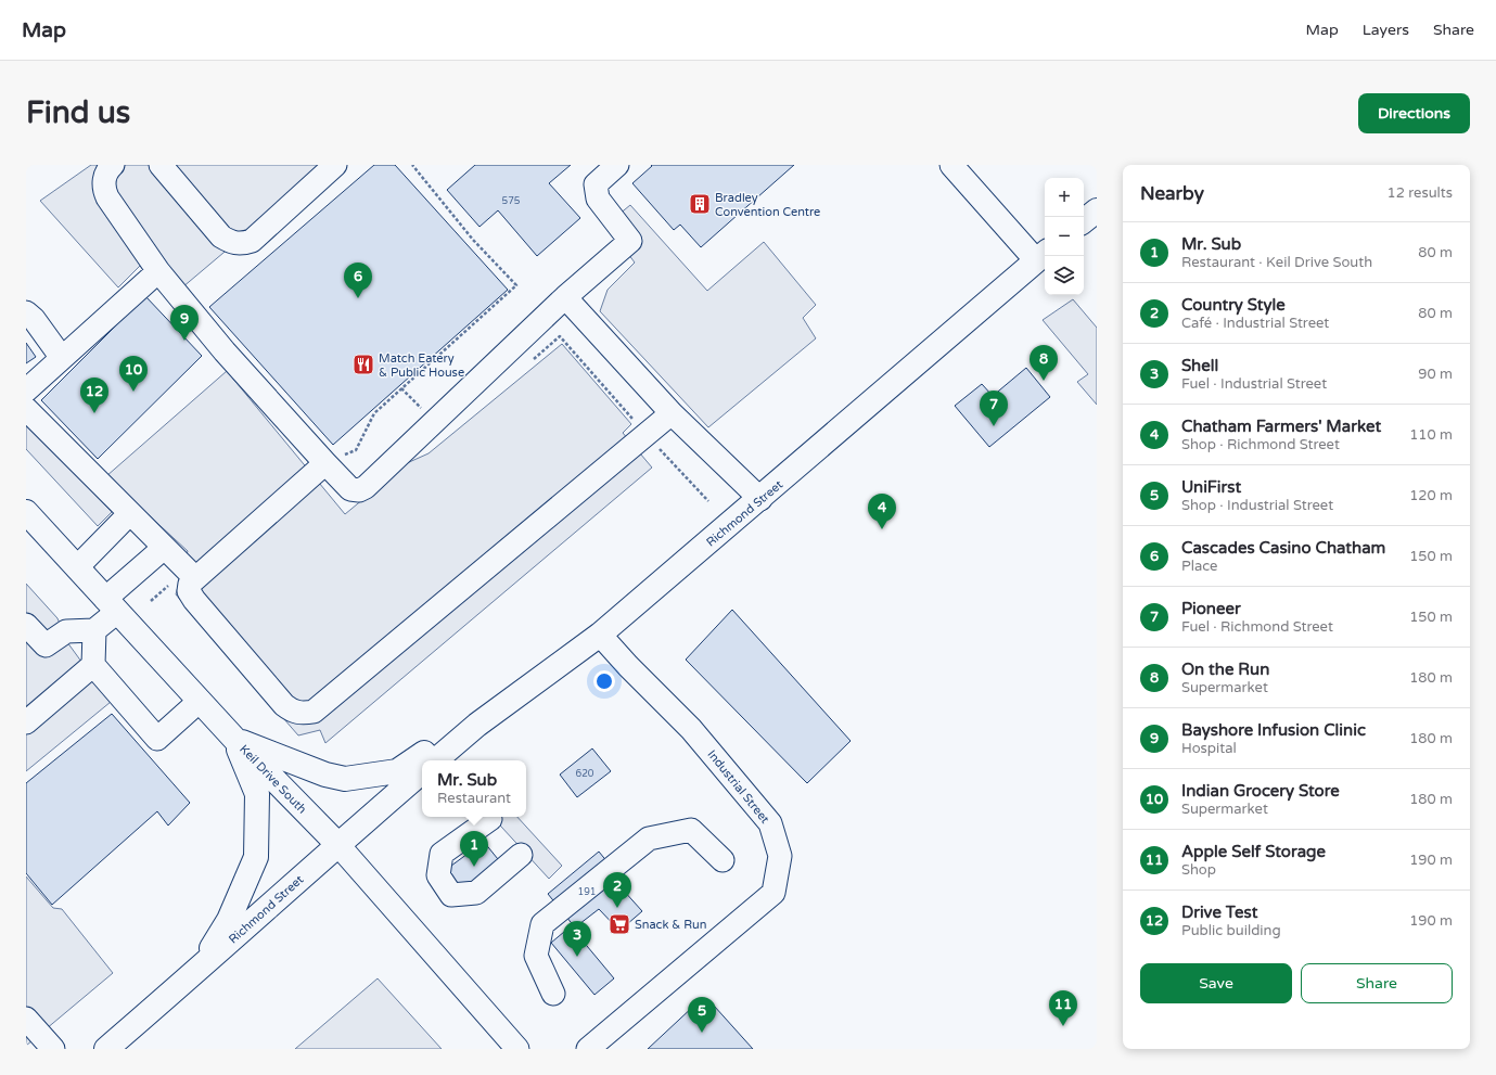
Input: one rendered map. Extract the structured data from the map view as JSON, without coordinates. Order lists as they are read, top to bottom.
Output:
{
  "streets": {
    "main road": ["Richmond Street", "Keil Drive South"],
    "street": ["Industrial Street"]
  },
  "crossings": [
    ["Richmond Street", "Keil Drive South"],
    ["Richmond Street", "Industrial Street"]
  ],
  "places": {
    "building": ["Bradley Convention Centre"],
    "restaurant": ["Match Eatery & Public House"],
    "supermarket": ["Snack & Run"]
  },
  "house_numbers": ["575", "620", "191"],
  "page": {
    "header": "Map",
    "nav": ["Map", "Layers", "Share"],
    "buttons": [
      "Directions",
      ["Save", "Share"]
    ],
    "title": "Find us",
    "heading": ["Nearby", "12 results"],
    "map_buttons": ["+", "−"],
    "list": [
      {
        "mark": "1",
        "name": "Mr. Sub",
        "note": "Restaurant · Keil Drive South",
        "value": "80 m"
      },
      {
        "mark": "2",
        "name": "Country Style",
        "note": "Café · Industrial Street",
        "value": "80 m"
      },
      {
        "mark": "3",
        "name": "Shell",
        "note": "Fuel · Industrial Street",
        "value": "90 m"
      },
      {
        "mark": "4",
        "name": "Chatham Farmers' Market",
        "note": "Shop · Richmond Street",
        "value": "110 m"
      },
      {
        "mark": "5",
        "name": "UniFirst",
        "note": "Shop · Industrial Street",
        "value": "120 m"
      },
      {
        "mark": "6",
        "name": "Cascades Casino Chatham",
        "note": "Place",
        "value": "150 m"
      },
      {
        "mark": "7",
        "name": "Pioneer",
        "note": "Fuel · Richmond Street",
        "value": "150 m"
      },
      {
        "mark": "8",
        "name": "On the Run",
        "note": "Supermarket",
        "value": "180 m"
      },
      {
        "mark": "9",
        "name": "Bayshore Infusion Clinic",
        "note": "Hospital",
        "value": "180 m"
      },
      {
        "mark": "10",
        "name": "Indian Grocery Store",
        "note": "Supermarket",
        "value": "180 m"
      },
      {
        "mark": "11",
        "name": "Apple Self Storage",
        "note": "Shop",
        "value": "190 m"
      },
      {
        "mark": "12",
        "name": "Drive Test",
        "note": "Public building",
        "value": "190 m"
      }
    ],
    "pins": [
      "6",
      "9",
      "8",
      "10",
      "12",
      "7",
      "4",
      "1",
      "2",
      "3",
      "11",
      "5"
    ],
    "popup": ["Mr. Sub", "Restaurant"]
  }
}
